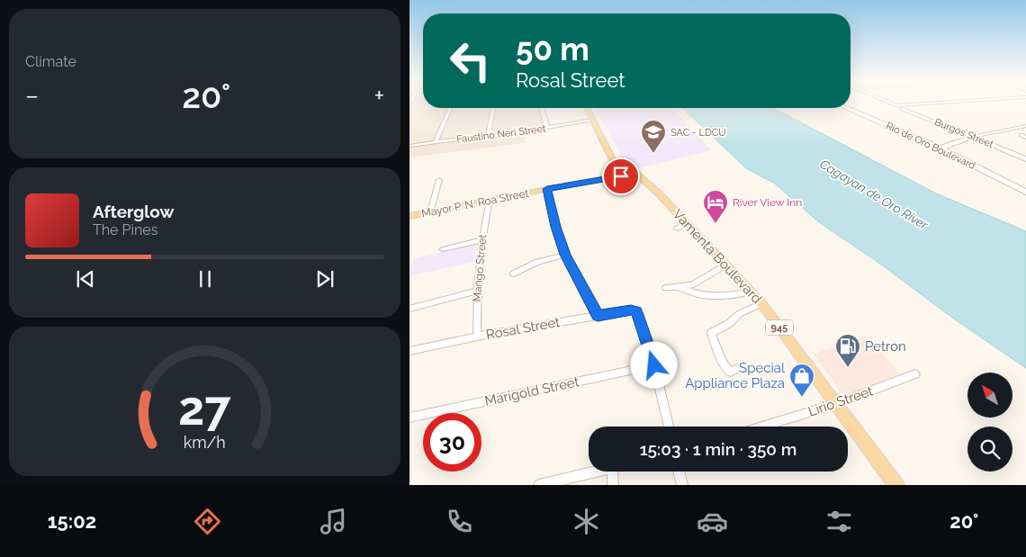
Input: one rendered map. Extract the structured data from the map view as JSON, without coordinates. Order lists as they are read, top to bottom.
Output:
{
  "streets": {
    "main road": [
      "Burgos Street",
      "Rio de Oro Boulevard",
      "Mayor P. N. Roa Street",
      "Vamenta Boulevard",
      "945"
    ],
    "street": [
      "Faustino Neri Street",
      "Mango Street",
      "Rosal Street",
      "Marigold Street",
      "Lirio Street"
    ]
  },
  "crossings": [
    ["Mayor P. N. Roa Street", "Mango Street"],
    ["Vamenta Boulevard", "Lirio Street"],
    ["Mango Street", "Rosal Street"],
    ["Rosal Street", "Marigold Street"]
  ],
  "water": ["Cagayan de Oro River"],
  "places": {
    "school or university": ["SAC - LDCU"],
    "hotel": ["River View Inn"],
    "fuel station": ["Petron"],
    "shop": ["Special Appliance Plaza"]
  },
  "north": "top left",
  "page": {
    "tile": "Climate",
    "turn": ["50 m", "Rosal Street"],
    "heat": ["−", "20°", "+"],
    "song": ["Afterglow", "The Pines"],
    "limit": "30",
    "trip": "15:03 · 1 min · 350 m",
    "tabs": ["15:02", "20°"],
    "gauge": ["27", "km/h"]
  }
}
